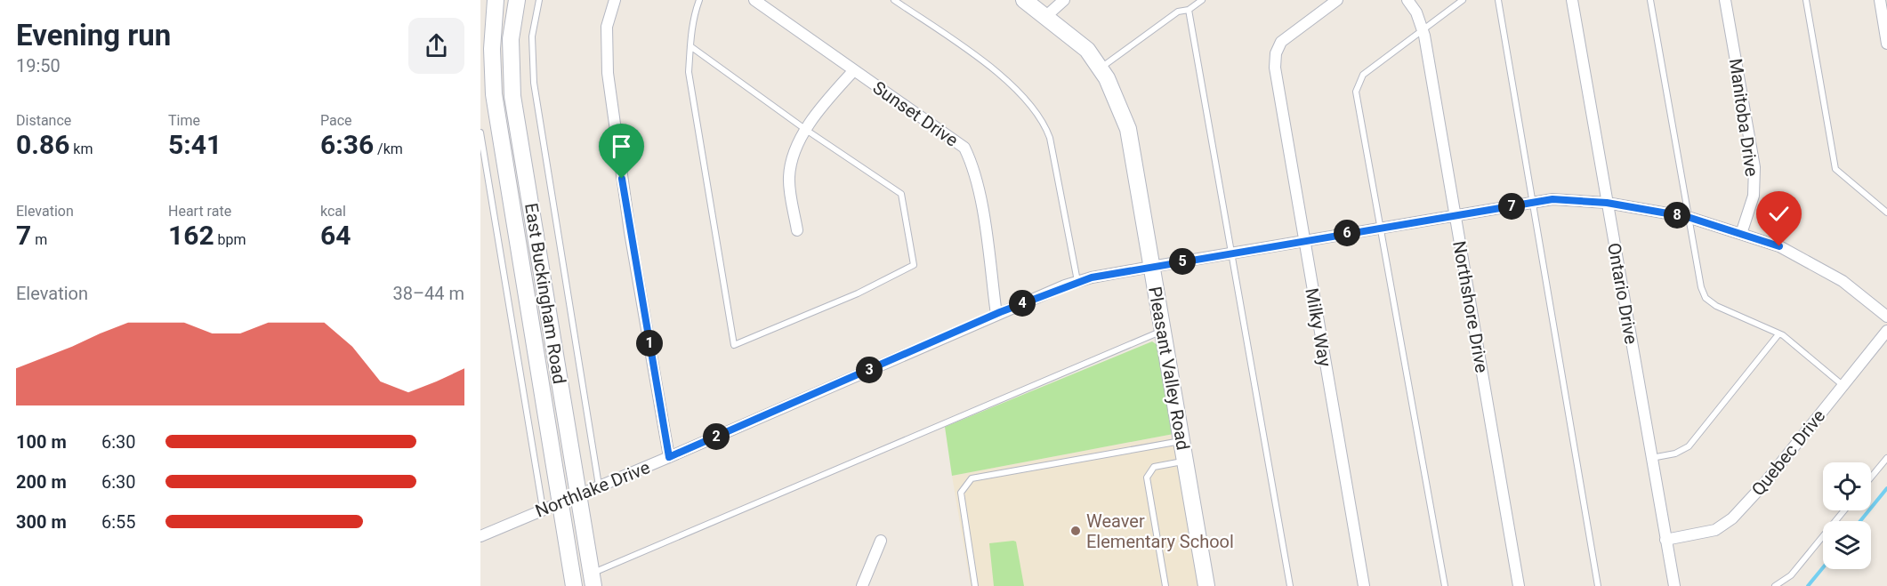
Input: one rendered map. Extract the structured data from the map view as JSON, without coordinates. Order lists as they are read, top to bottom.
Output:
{
  "streets": {
    "main road": ["East Buckingham Road", "Pleasant Valley Road"],
    "street": [
      "Sunset Drive",
      "Manitoba Drive",
      "Ontario Drive",
      "Northshore Drive",
      "Milky Way",
      "Quebec Drive",
      "Northlake Drive"
    ]
  },
  "crossings": [
    ["Sunset Drive", "Northlake Drive"],
    ["Manitoba Drive", "Northlake Drive"],
    ["East Buckingham Road", "Northlake Drive"],
    ["Ontario Drive", "Quebec Drive"],
    ["Ontario Drive", "Northlake Drive"],
    ["Northshore Drive", "Northlake Drive"],
    ["Milky Way", "Northlake Drive"],
    ["Pleasant Valley Road", "Northlake Drive"]
  ],
  "places": ["Weaver Elementary School"],
  "page": {
    "heading": ["Evening run", "19:50"],
    "stats": [
      ["Distance", "0.86 km"],
      ["Time", "5:41"],
      ["Pace", "6:36 /km"],
      ["Elevation", "7 m"],
      ["Heart rate", "162 bpm"],
      ["kcal", "64"]
    ],
    "pins": [
      "7",
      "8",
      "6",
      "5",
      "4",
      "1",
      "3",
      "2"
    ],
    "chart": ["Elevation", "38–44 m"],
    "list": [
      {
        "name": "100 m",
        "note": "6:30"
      },
      {
        "name": "200 m",
        "note": "6:30"
      },
      {
        "name": "300 m",
        "note": "6:55"
      }
    ]
  }
}
